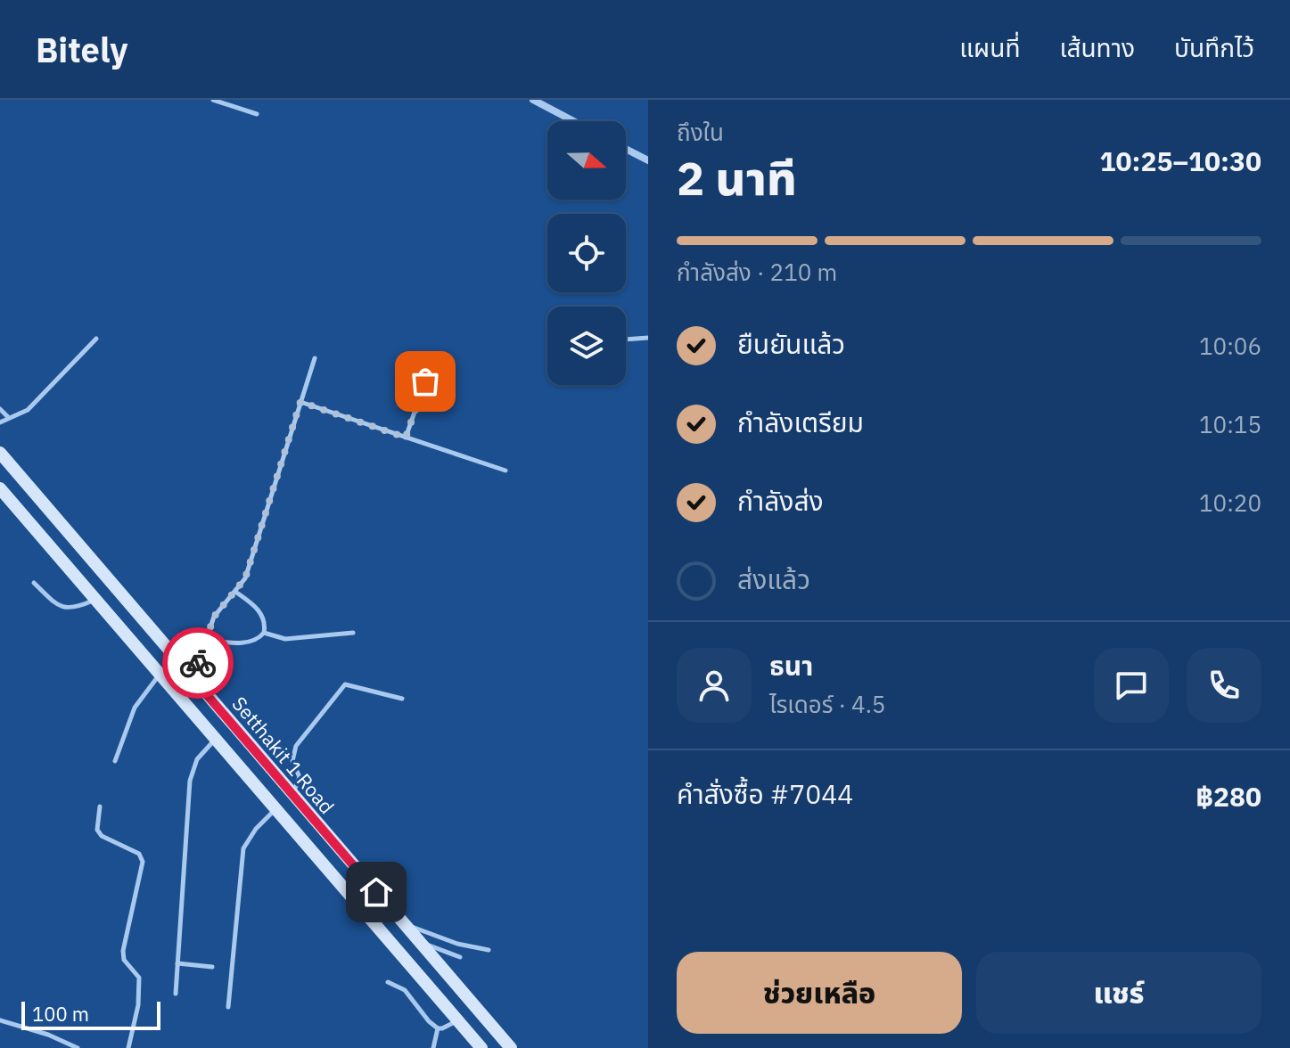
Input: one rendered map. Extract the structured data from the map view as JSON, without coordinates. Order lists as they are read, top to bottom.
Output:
{
  "streets": {
    "main road": ["Setthakit 1 Road"]
  },
  "scale_bar": "100 m",
  "north": "right",
  "page": {
    "header": "Bitely",
    "nav": ["แผนที่", "เส้นทาง", "บันทึกไว้"],
    "heading": ["2 นาที", "ถึงใน", "10:25–10:30"],
    "panel": [
      "ธนา",
      "ไรเดอร์ · 4.5",
      "คำสั่งซื้อ #7044",
      "฿280"
    ],
    "bar": "กำลังส่ง · 210 m",
    "list": [
      ["ยืนยันแล้ว", "10:06"],
      ["กำลังเตรียม", "10:15"],
      ["กำลังส่ง", "10:20"],
      "ส่งแล้ว"
    ],
    "buttons": ["ช่วยเหลือ", "แชร์"],
    "scale": "100 m"
  }
}
